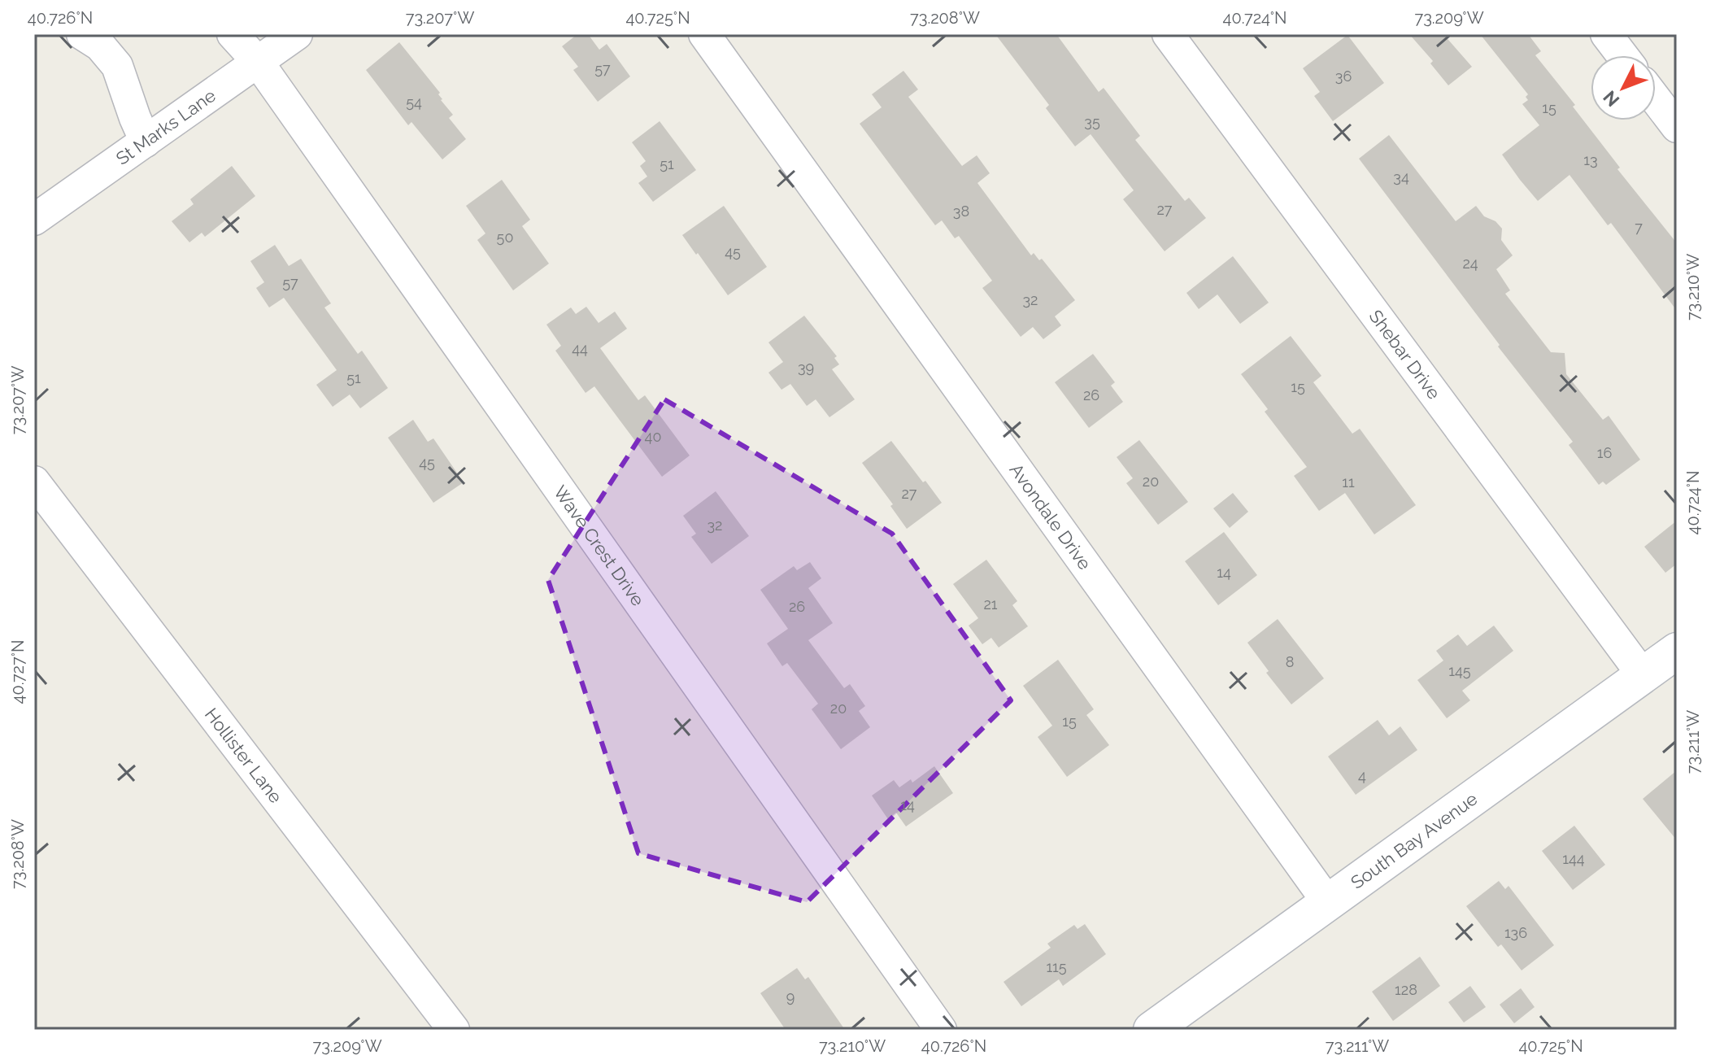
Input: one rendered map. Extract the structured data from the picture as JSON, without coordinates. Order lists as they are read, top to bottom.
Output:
{
  "streets": {
    "street": [
      "St Marks Lane",
      "Shebar Drive",
      "Avondale Drive",
      "Wave Crest Drive",
      "Hollister Lane",
      "South Bay Avenue"
    ]
  },
  "crossings": [
    ["St Marks Lane", "Wave Crest Drive"],
    ["Shebar Drive", "South Bay Avenue"],
    ["Avondale Drive", "South Bay Avenue"]
  ],
  "house_numbers": [
    "57",
    "36",
    "54",
    "15",
    "35",
    "13",
    "51",
    "34",
    "27",
    "38",
    "7",
    "50",
    "45",
    "24",
    "57",
    "32",
    "44",
    "39",
    "51",
    "15",
    "26",
    "40",
    "16",
    "45",
    "20",
    "11",
    "27",
    "32",
    "14",
    "21",
    "26",
    "8",
    "145",
    "20",
    "15",
    "4",
    "14",
    "144",
    "136",
    "115",
    "128",
    "9"
  ],
  "north": "bottom left",
  "coordinates": [
    "40.726°N",
    "73.207°W",
    "40.725°N",
    "73.208°W",
    "40.724°N",
    "73.209°W",
    "73.210°W",
    "40.727°N",
    "73.211°W"
  ]
}
